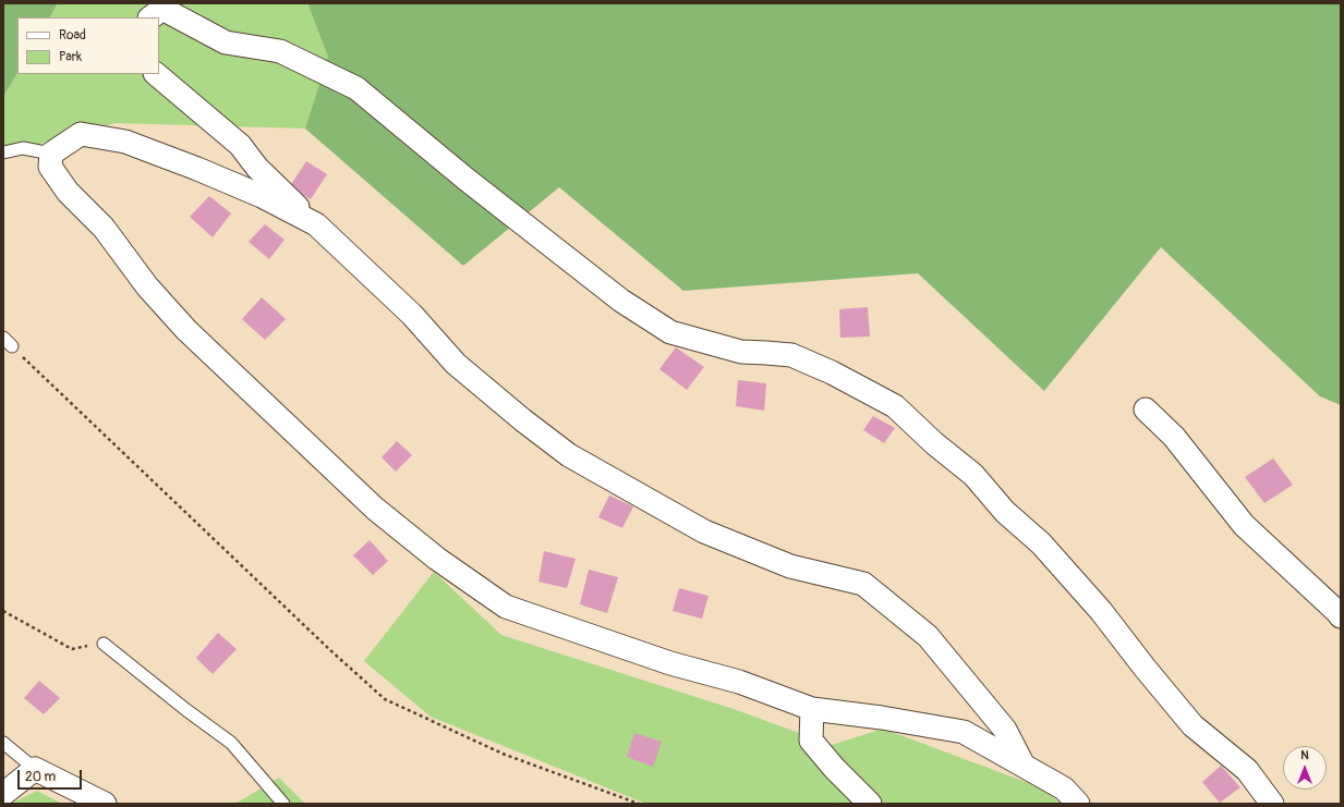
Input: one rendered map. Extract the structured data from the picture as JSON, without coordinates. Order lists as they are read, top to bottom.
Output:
{
  "legend": ["Road", "Park"],
  "scale_bar": "20 m",
  "north": "top"
}
